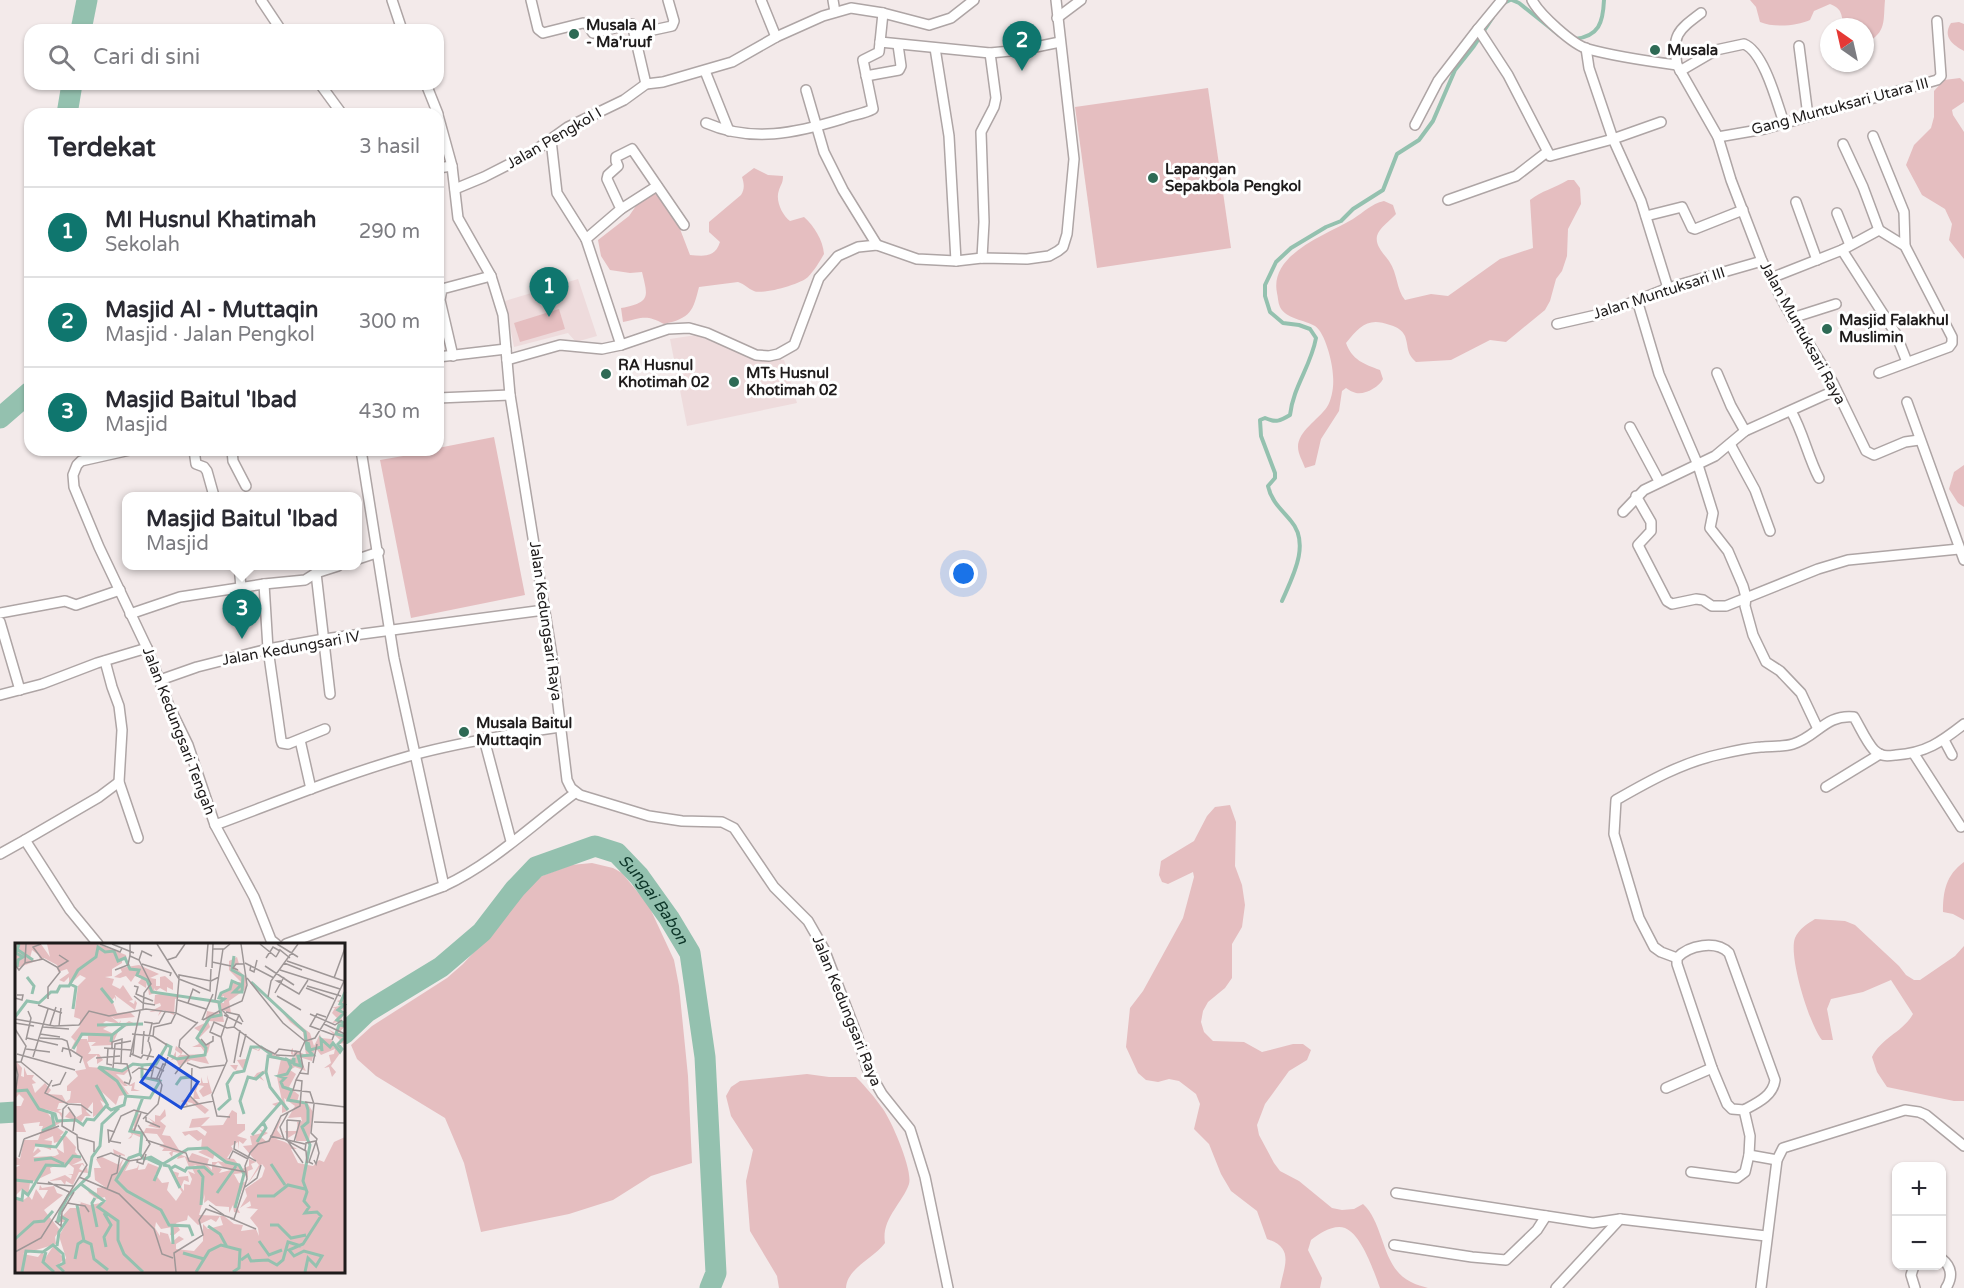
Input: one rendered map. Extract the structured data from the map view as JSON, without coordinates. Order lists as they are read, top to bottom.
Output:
{
  "streets": {
    "street": [
      "Gang Muntuksari Utara III",
      "Jalan Pengkol I",
      "Jalan Muntuksari III",
      "Jalan Muntuksari Raya",
      "Jalan Kedungsari Raya",
      "Jalan Kedungsari IV",
      "Jalan Kedungsari Tengah"
    ]
  },
  "crossings": [
    ["Gang Muntuksari Utara III", "Jalan Muntuksari Raya"],
    ["Jalan Pengkol I", "Jalan Kedungsari Raya"],
    ["Jalan Muntuksari III", "Jalan Muntuksari Raya"],
    ["Jalan Kedungsari Raya", "Jalan Kedungsari IV"],
    ["Jalan Kedungsari IV", "Jalan Kedungsari Tengah"]
  ],
  "water": ["Sungai Babon"],
  "places": [
    "Musala Al - Ma'ruuf",
    "Musala",
    "Lapangan Sepakbola Pengkol",
    "Masjid Falakhul Muslimin",
    "RA Husnul Khotimah 02",
    "MTs Husnul Khotimah 02",
    "Musala Baitul Muttaqin"
  ],
  "north": "top left",
  "page": {
    "pins": ["2", "1", "3"],
    "search": "Cari di sini",
    "heading": ["Terdekat", "3 hasil"],
    "list": [
      {
        "mark": "1",
        "name": "MI Husnul Khatimah",
        "note": "Sekolah",
        "value": "290 m"
      },
      {
        "mark": "2",
        "name": "Masjid Al - Muttaqin",
        "note": "Masjid · Jalan Pengkol",
        "value": "300 m"
      },
      {
        "mark": "3",
        "name": "Masjid Baitul 'Ibad",
        "note": "Masjid",
        "value": "430 m"
      }
    ],
    "popup": ["Masjid Baitul 'Ibad", "Masjid"],
    "map_buttons": ["+", "−"]
  }
}
